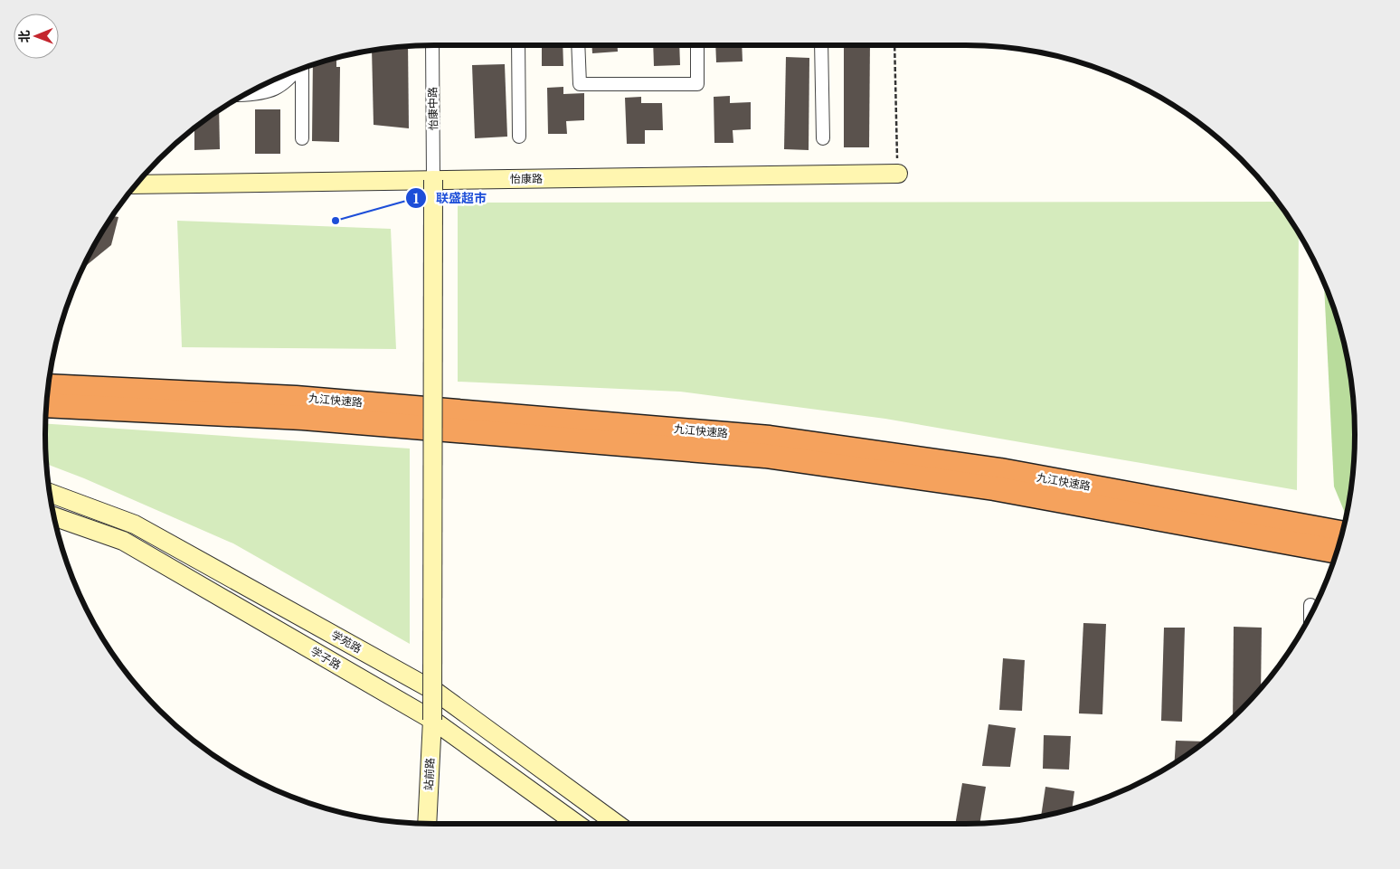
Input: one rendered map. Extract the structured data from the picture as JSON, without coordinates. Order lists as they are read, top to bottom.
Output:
{
  "streets": {
    "highway": ["九江快速路"],
    "street": [
      "怡康中路",
      "怡康路",
      "学苑路",
      "学子路",
      "站前路"
    ]
  },
  "crossings": [
    ["怡康中路", "怡康路"],
    ["怡康中路", "站前路"],
    ["怡康路", "站前路"],
    ["学子路", "站前路"]
  ],
  "places": ["联盛超市"],
  "north": "left"
}
